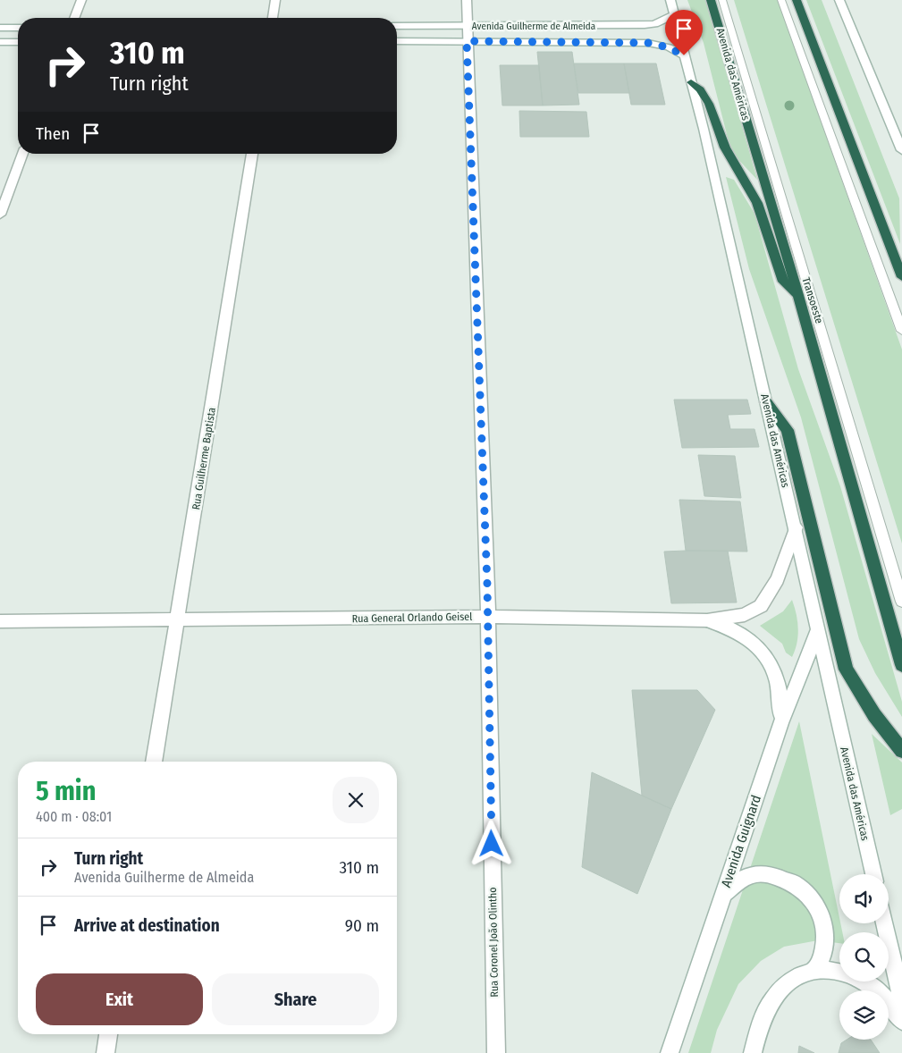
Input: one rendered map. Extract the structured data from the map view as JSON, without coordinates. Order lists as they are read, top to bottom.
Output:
{
  "streets": {
    "highway": ["Avenida das Américas"],
    "street": [
      "Avenida Guilherme de Almeida",
      "Rua Guilherme Baptista",
      "Rua General Orlando Geisel",
      "Avenida Guignard",
      "Rua Coronel João Olintho"
    ],
    "lane": ["Transoeste"]
  },
  "crossings": [
    ["Avenida Guilherme de Almeida", "Avenida das Américas"],
    ["Avenida Guilherme de Almeida", "Rua Coronel João Olintho"],
    ["Avenida das Américas", "Rua General Orlando Geisel"],
    ["Avenida das Américas", "Avenida Guignard"],
    ["Rua Guilherme Baptista", "Rua General Orlando Geisel"],
    ["Rua General Orlando Geisel", "Rua Coronel João Olintho"]
  ],
  "page": {
    "turn": ["310 m", "Turn right"],
    "then": "Then",
    "heading": ["5 min", "400 m · 08:01"],
    "list": [
      {
        "name": "Turn right",
        "note": "Avenida Guilherme de Almeida",
        "value": "310 m"
      },
      {
        "name": "Arrive at destination",
        "value": "90 m"
      }
    ],
    "buttons": ["Exit", "Share"]
  }
}
